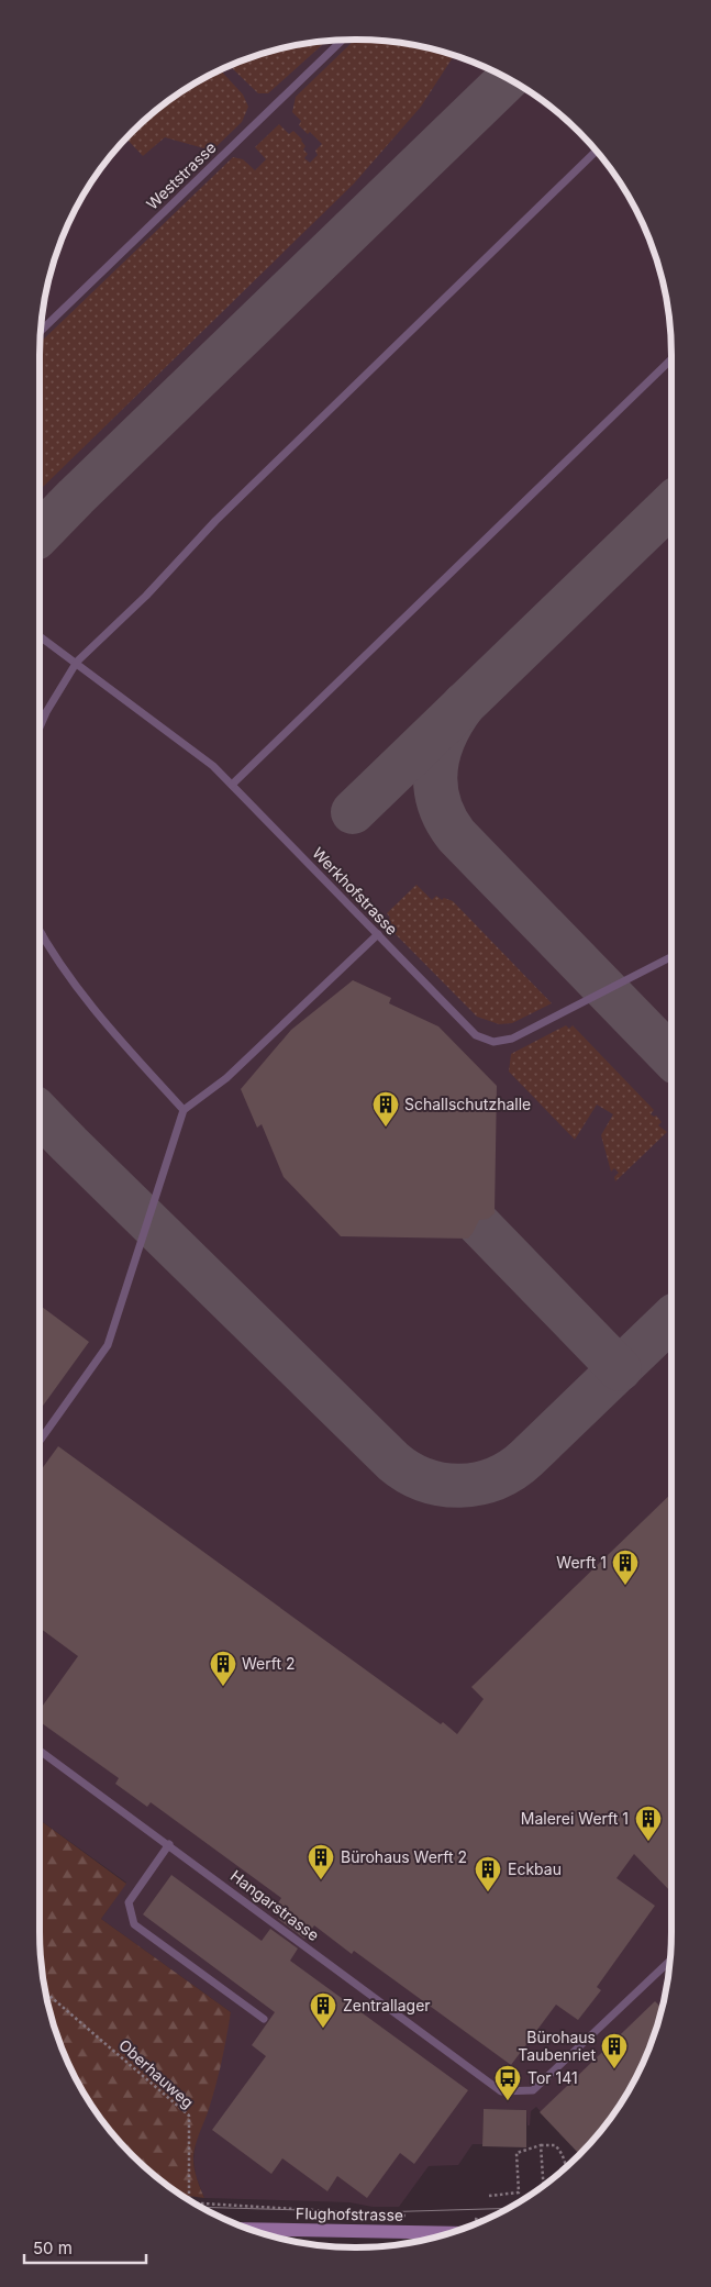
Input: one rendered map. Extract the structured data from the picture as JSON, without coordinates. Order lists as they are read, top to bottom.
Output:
{
  "streets": {
    "main road": ["Flughofstrasse"],
    "lane": ["Weststrasse", "Werkhofstrasse", "Hangarstrasse"],
    "path": ["Oberhauweg"]
  },
  "places": {
    "building": [
      "Schallschutzhalle",
      "Werft 1",
      "Werft 2",
      "Malerei Werft 1",
      "Bürohaus Werft 2",
      "Eckbau",
      "Zentrallager",
      "Bürohaus Taubenriet"
    ],
    "bus stop": ["Tor 141"]
  },
  "scale_bar": "50 m"
}
